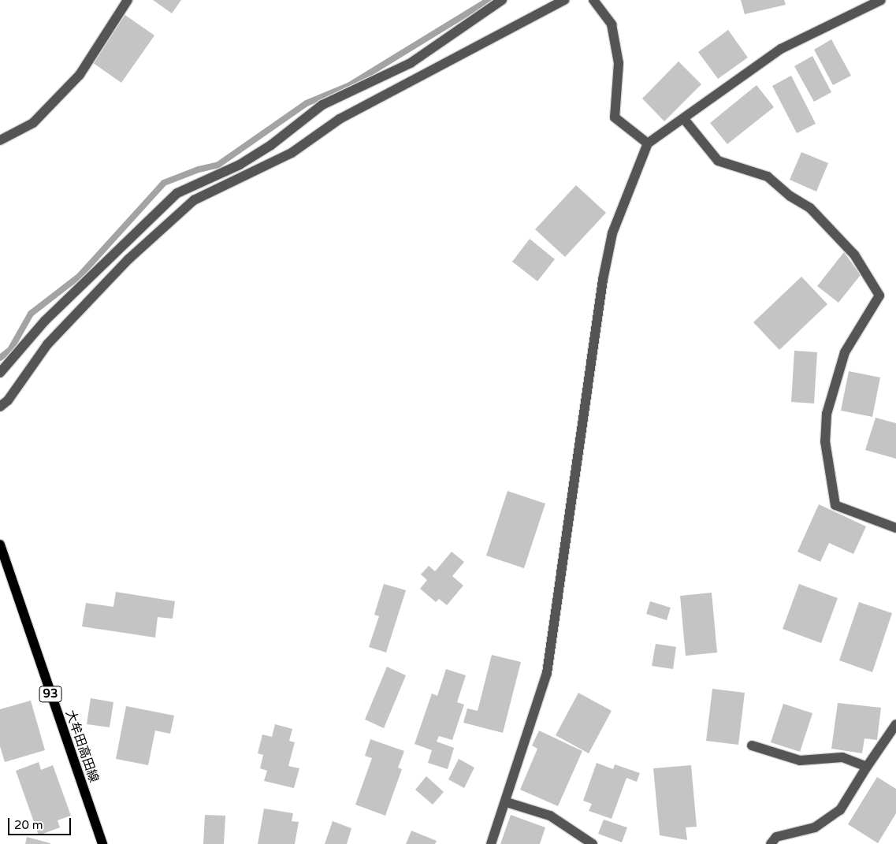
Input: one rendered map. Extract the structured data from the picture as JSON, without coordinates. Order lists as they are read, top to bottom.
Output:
{
  "streets": {
    "main road": ["93", "大牟田高田線"]
  },
  "scale_bar": "20 m"
}
